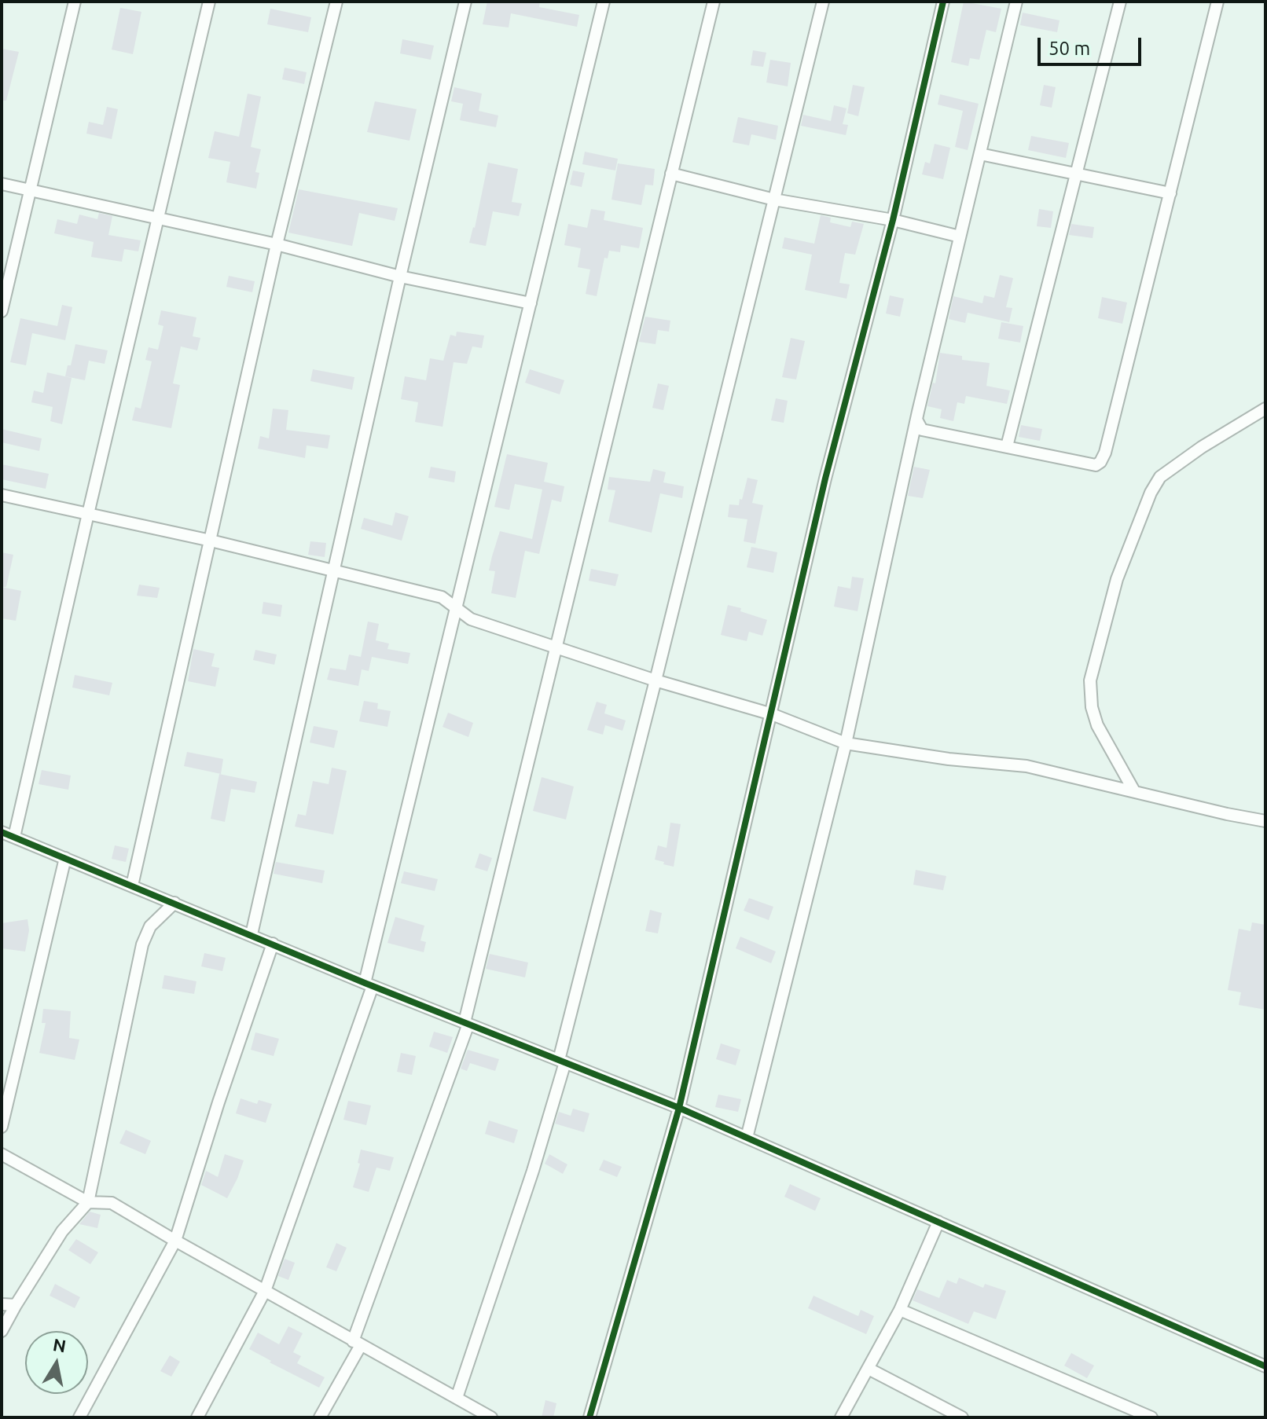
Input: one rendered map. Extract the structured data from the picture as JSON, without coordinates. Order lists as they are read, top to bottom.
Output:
{
  "scale_bar": "50 m",
  "north": "top"
}
